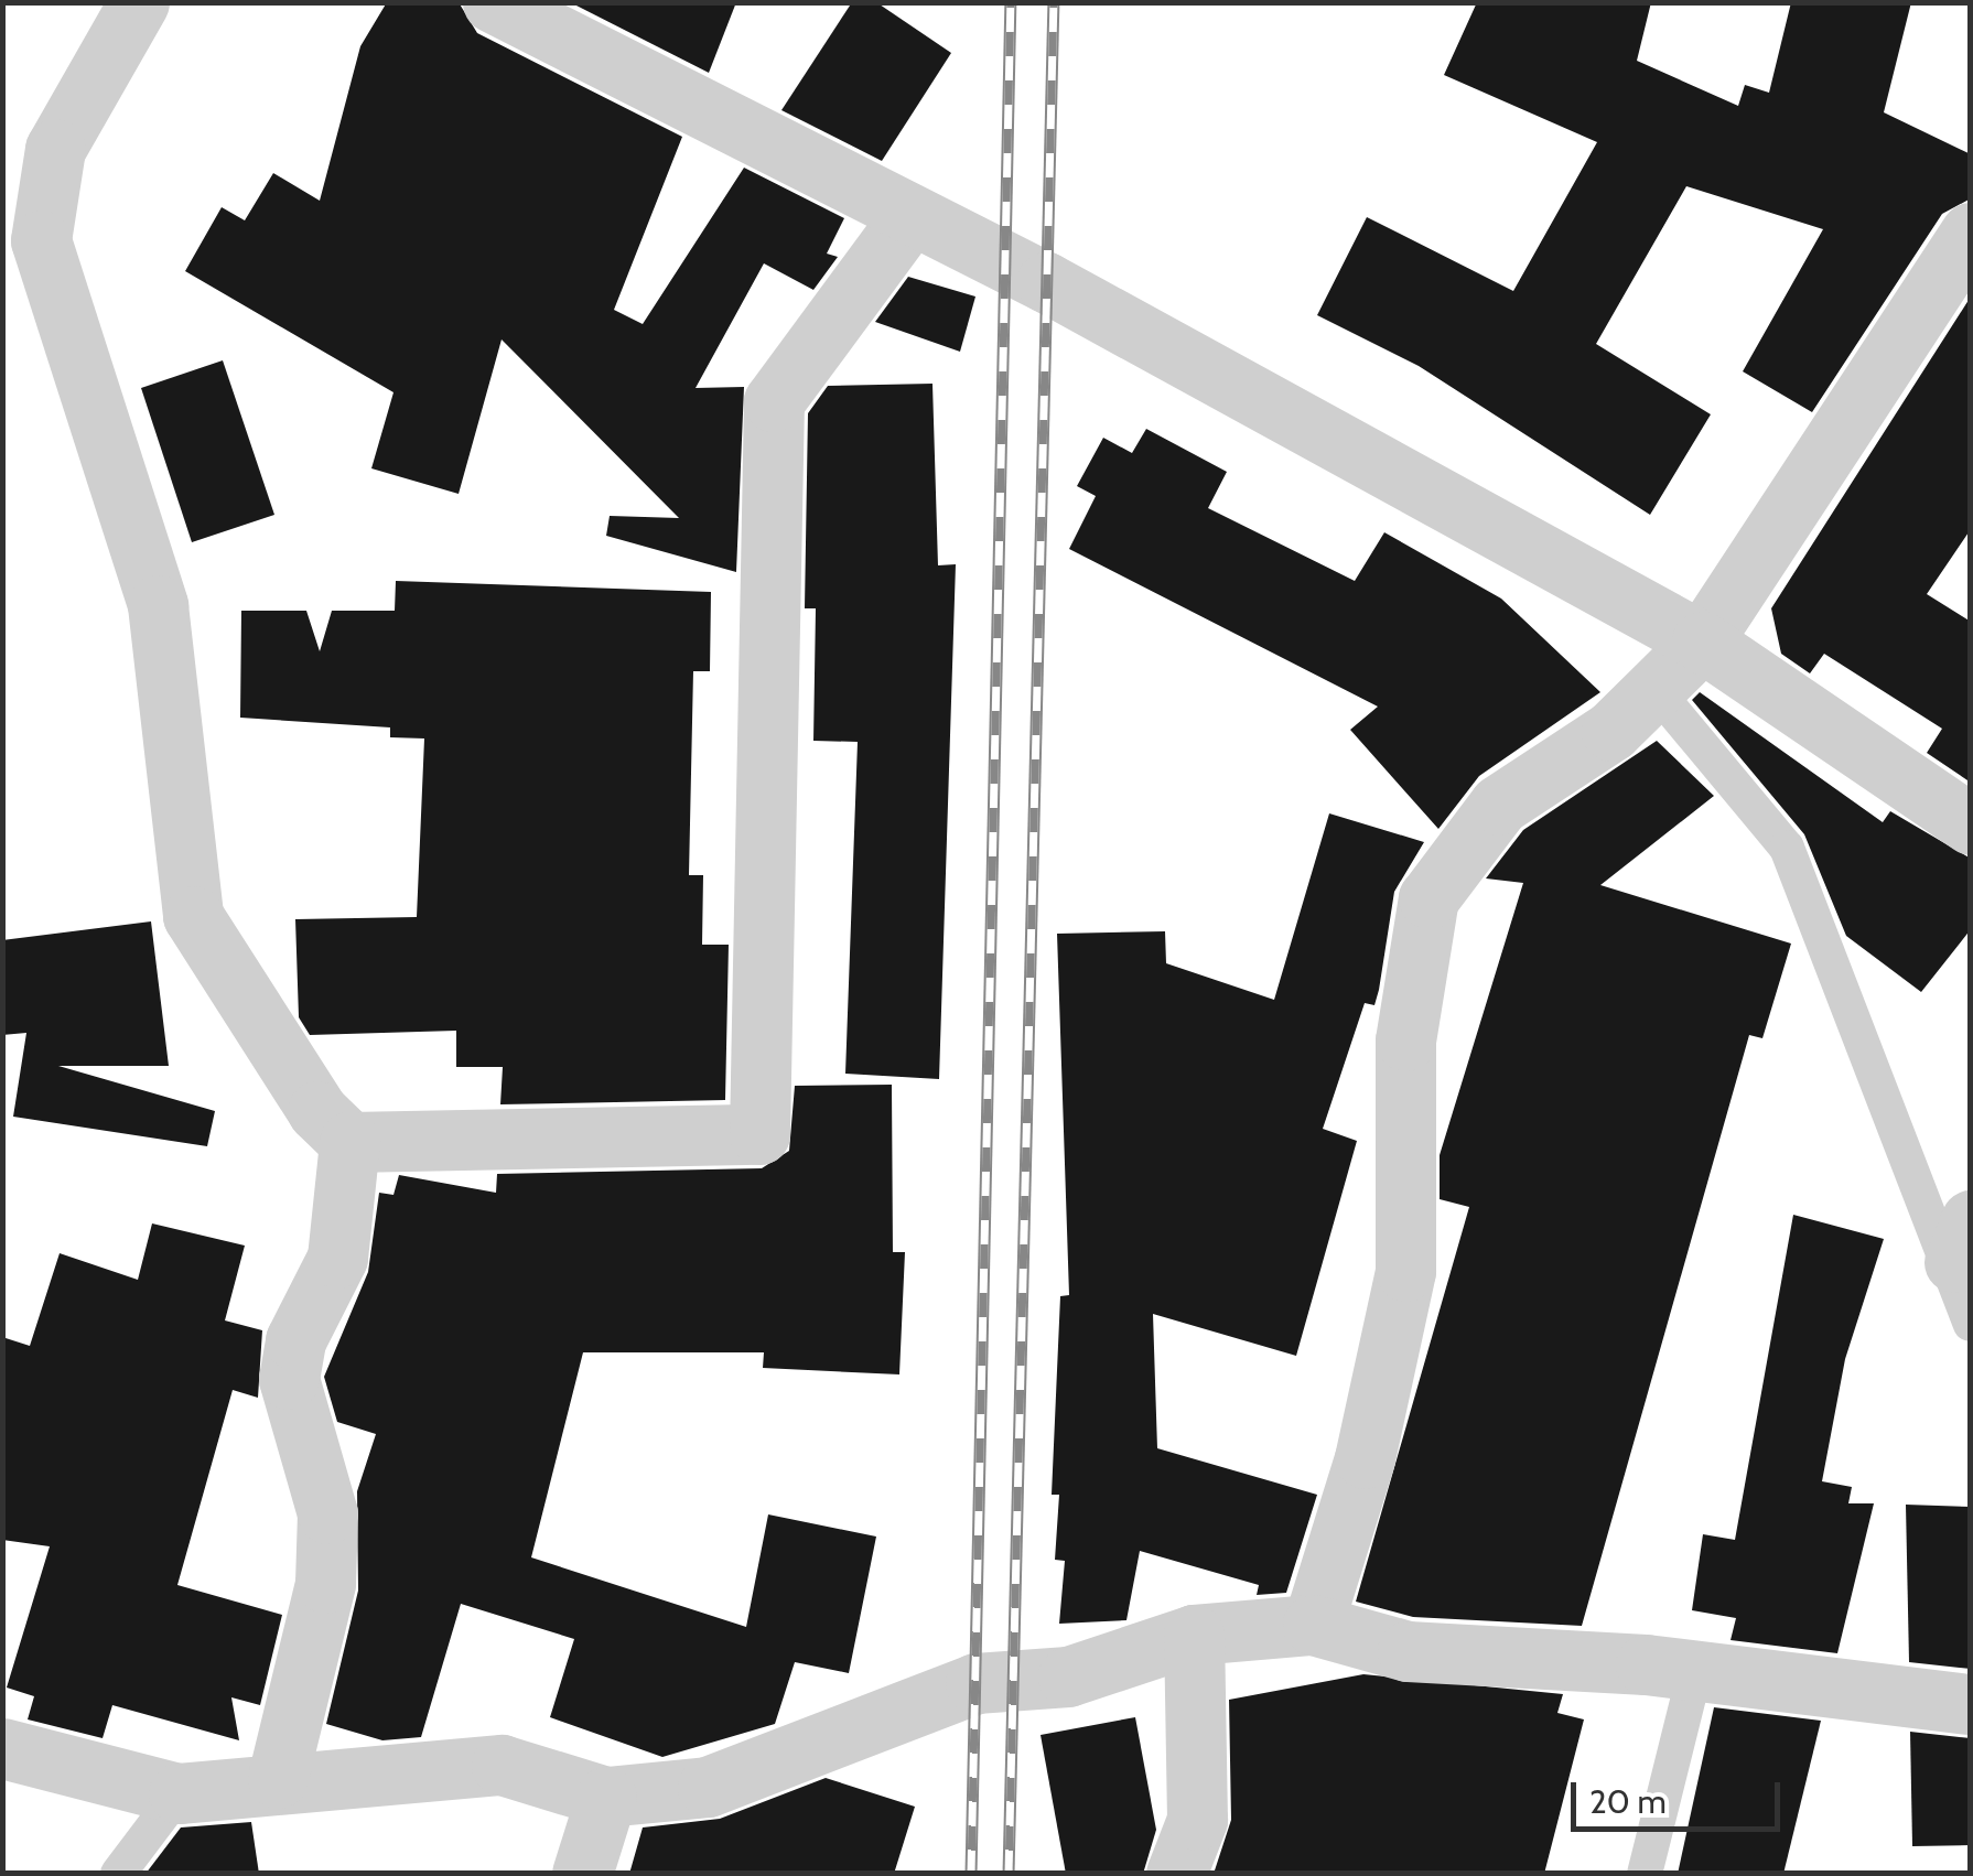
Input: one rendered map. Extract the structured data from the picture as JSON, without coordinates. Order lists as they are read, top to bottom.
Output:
{
  "scale_bar": "20 m"
}
